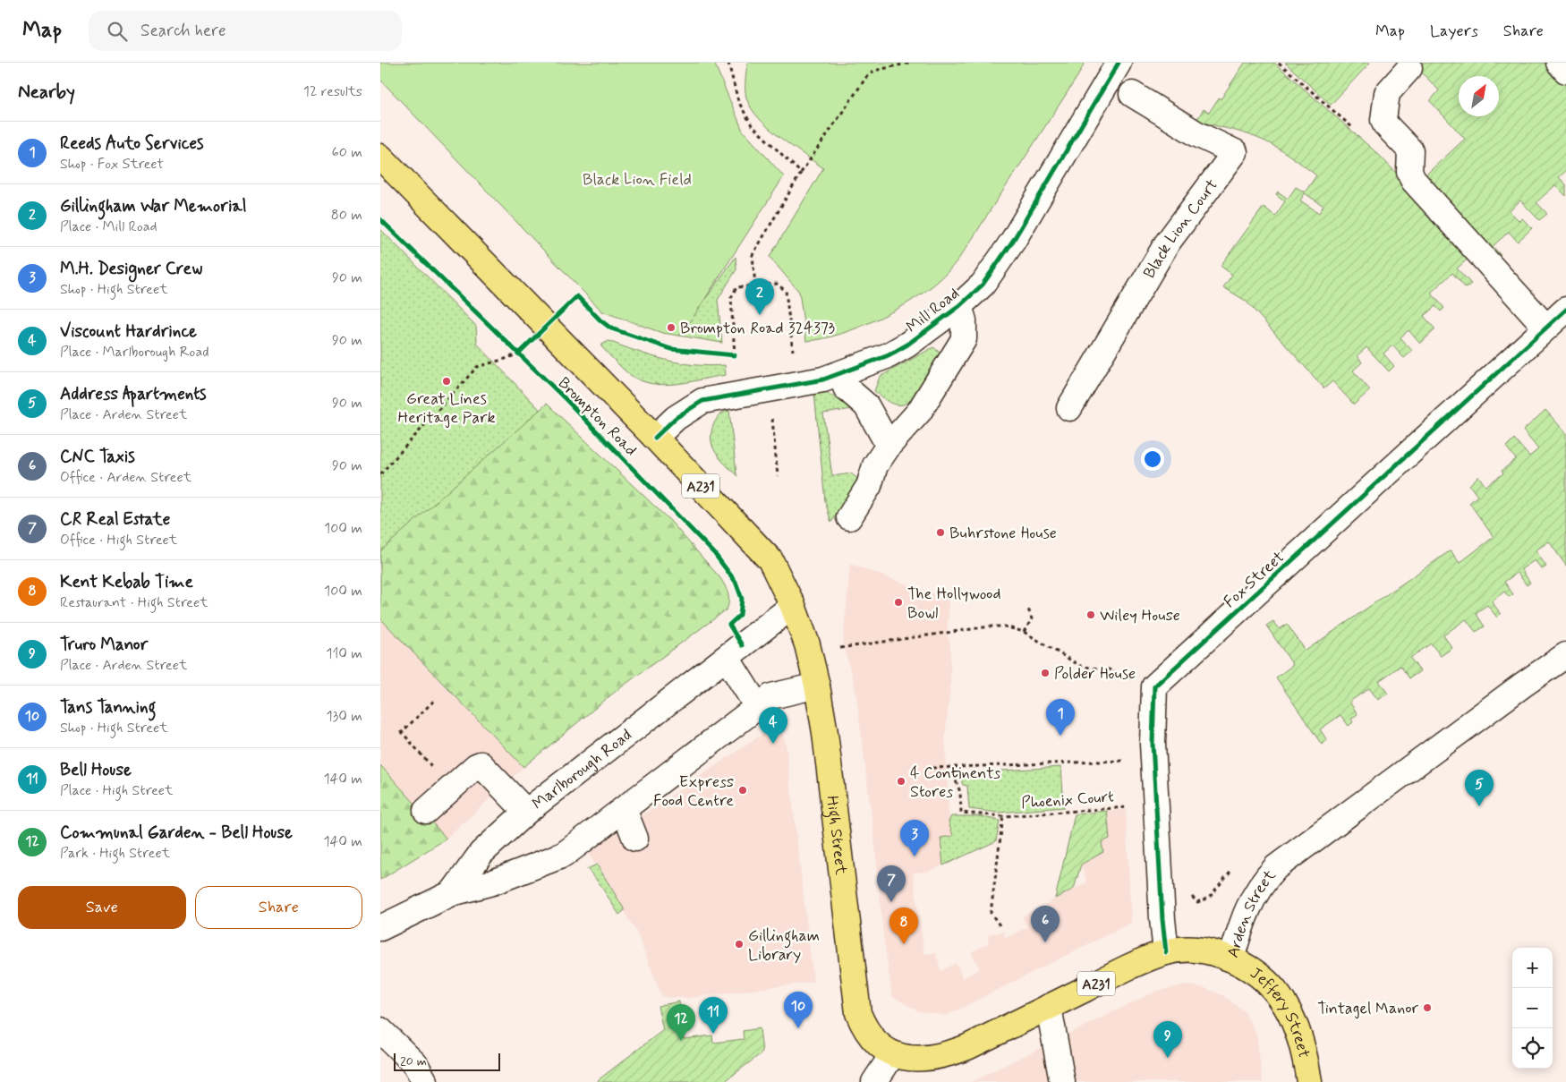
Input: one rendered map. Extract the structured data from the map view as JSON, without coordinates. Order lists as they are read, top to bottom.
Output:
{
  "streets": {
    "main road": [
      "Brompton Road",
      "A231",
      "High Street",
      "Arden Street",
      "Jeffery Street"
    ],
    "street": [
      "Black Lion Court",
      "Mill Road",
      "Fox Street",
      "Marlborough Road"
    ],
    "path": ["Phoenix Court"]
  },
  "crossings": [
    ["Mill Road", "Brompton Road"],
    ["Brompton Road", "Marlborough Road"],
    ["Brompton Road", "High Street"],
    ["Fox Street", "Arden Street"],
    ["Marlborough Road", "High Street"],
    ["High Street", "Arden Street"],
    ["Arden Street", "Jeffery Street"]
  ],
  "parks": ["Black Lion Field"],
  "places": [
    "Brompton Road 324373",
    "Great Lines Heritage Park",
    "Buhrstone House",
    "The Hollywood Bowl",
    "Wiley House",
    "Polder House",
    "4 Continents Stores",
    "Express Food Centre",
    "Gillingham Library",
    "Tintagel Manor"
  ],
  "scale_bar": "20 m",
  "north": "top right",
  "page": {
    "header": "Map",
    "search": "Search here",
    "nav": ["Map", "Layers", "Share"],
    "heading": ["Nearby", "12 results"],
    "list": [
      {
        "mark": "1",
        "name": "Reeds Auto Services",
        "note": "Shop · Fox Street",
        "value": "60 m"
      },
      {
        "mark": "2",
        "name": "Gillingham War Memorial",
        "note": "Place · Mill Road",
        "value": "80 m"
      },
      {
        "mark": "3",
        "name": "M.H. Designer Crew",
        "note": "Shop · High Street",
        "value": "90 m"
      },
      {
        "mark": "4",
        "name": "Viscount Hardrince",
        "note": "Place · Marlborough Road",
        "value": "90 m"
      },
      {
        "mark": "5",
        "name": "Address Apartments",
        "note": "Place · Arden Street",
        "value": "90 m"
      },
      {
        "mark": "6",
        "name": "CNC Taxis",
        "note": "Office · Arden Street",
        "value": "90 m"
      },
      {
        "mark": "7",
        "name": "CR Real Estate",
        "note": "Office · High Street",
        "value": "100 m"
      },
      {
        "mark": "8",
        "name": "Kent Kebab Time",
        "note": "Restaurant · High Street",
        "value": "100 m"
      },
      {
        "mark": "9",
        "name": "Truro Manor",
        "note": "Place · Arden Street",
        "value": "110 m"
      },
      {
        "mark": "10",
        "name": "Tans Tanning",
        "note": "Shop · High Street",
        "value": "130 m"
      },
      {
        "mark": "11",
        "name": "Bell House",
        "note": "Place · High Street",
        "value": "140 m"
      },
      {
        "mark": "12",
        "name": "Communal Garden - Bell House",
        "note": "Park · High Street",
        "value": "140 m"
      }
    ],
    "pins": [
      "2",
      "1",
      "4",
      "5",
      "3",
      "7",
      "6",
      "8",
      "10",
      "11",
      "12",
      "9"
    ],
    "buttons": ["Save", "Share"],
    "map_buttons": ["+", "−"],
    "scale": "20 m"
  }
}
